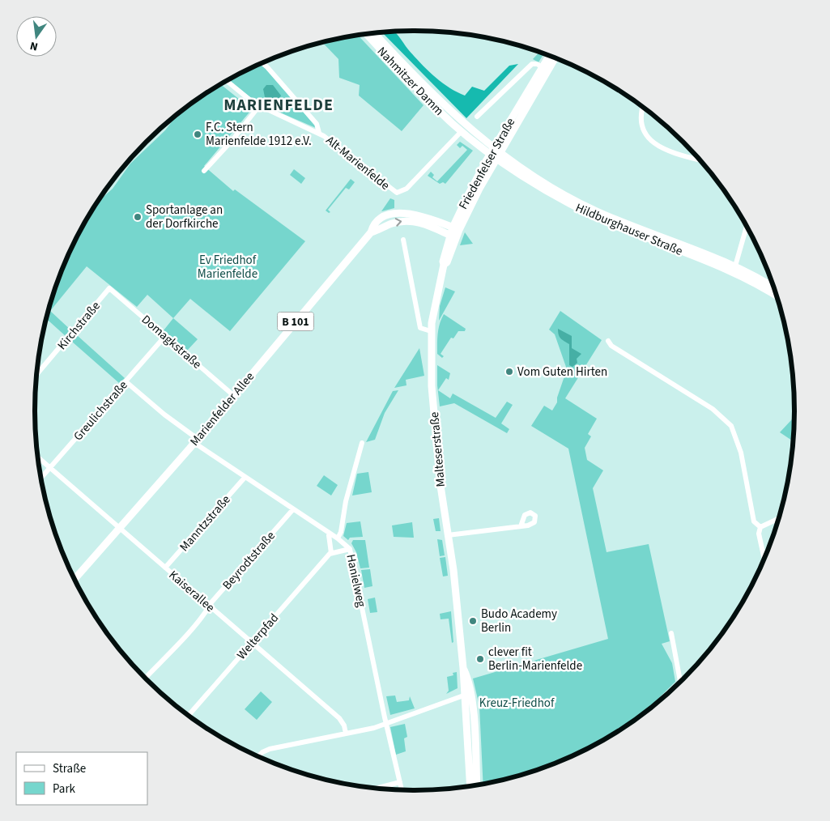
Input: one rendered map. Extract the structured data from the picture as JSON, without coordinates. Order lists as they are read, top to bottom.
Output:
{
  "streets": {
    "main road": [
      "Nahmitzer Damm",
      "Friedenfelser Straße",
      "Hildburghauser Straße",
      "B 101",
      "Marienfelder Allee",
      "Malteserstraße"
    ],
    "street": [
      "Alt-Marienfelde",
      "Kirchstraße",
      "Domagkstraße",
      "Greulichstraße",
      "Manntzstraße",
      "Beyrodtstraße",
      "Hanielweg",
      "Kaiserallee",
      "Welterpfad"
    ]
  },
  "crossings": [
    ["Nahmitzer Damm", "Alt-Marienfelde"],
    ["Nahmitzer Damm", "Hildburghauser Straße"],
    ["Alt-Marienfelde", "Hildburghauser Straße"],
    ["Friedenfelser Straße", "Hildburghauser Straße"],
    ["Friedenfelser Straße", "Marienfelder Allee"],
    ["Friedenfelser Straße", "Malteserstraße"],
    ["Kirchstraße", "Domagkstraße"],
    ["Domagkstraße", "Marienfelder Allee"],
    ["Domagkstraße", "Greulichstraße"],
    ["Marienfelder Allee", "Hanielweg"],
    ["Marienfelder Allee", "Kaiserallee"],
    ["Greulichstraße", "Hanielweg"],
    ["Greulichstraße", "Kaiserallee"],
    ["Manntzstraße", "Hanielweg"],
    ["Manntzstraße", "Kaiserallee"],
    ["Beyrodtstraße", "Hanielweg"],
    ["Beyrodtstraße", "Kaiserallee"],
    ["Kaiserallee", "Welterpfad"]
  ],
  "districts": ["MARIENFELDE"],
  "parks": ["Ev Friedhof Marienfelde", "Kreuz-Friedhof"],
  "places": [
    "F.C. Stern Marienfelde 1912 e.V.",
    "Sportanlage an der Dorfkirche",
    "Vom Guten Hirten",
    "Budo Academy Berlin",
    "clever fit Berlin-Marienfelde"
  ],
  "legend": ["Straße", "Park"],
  "north": "bottom"
}
